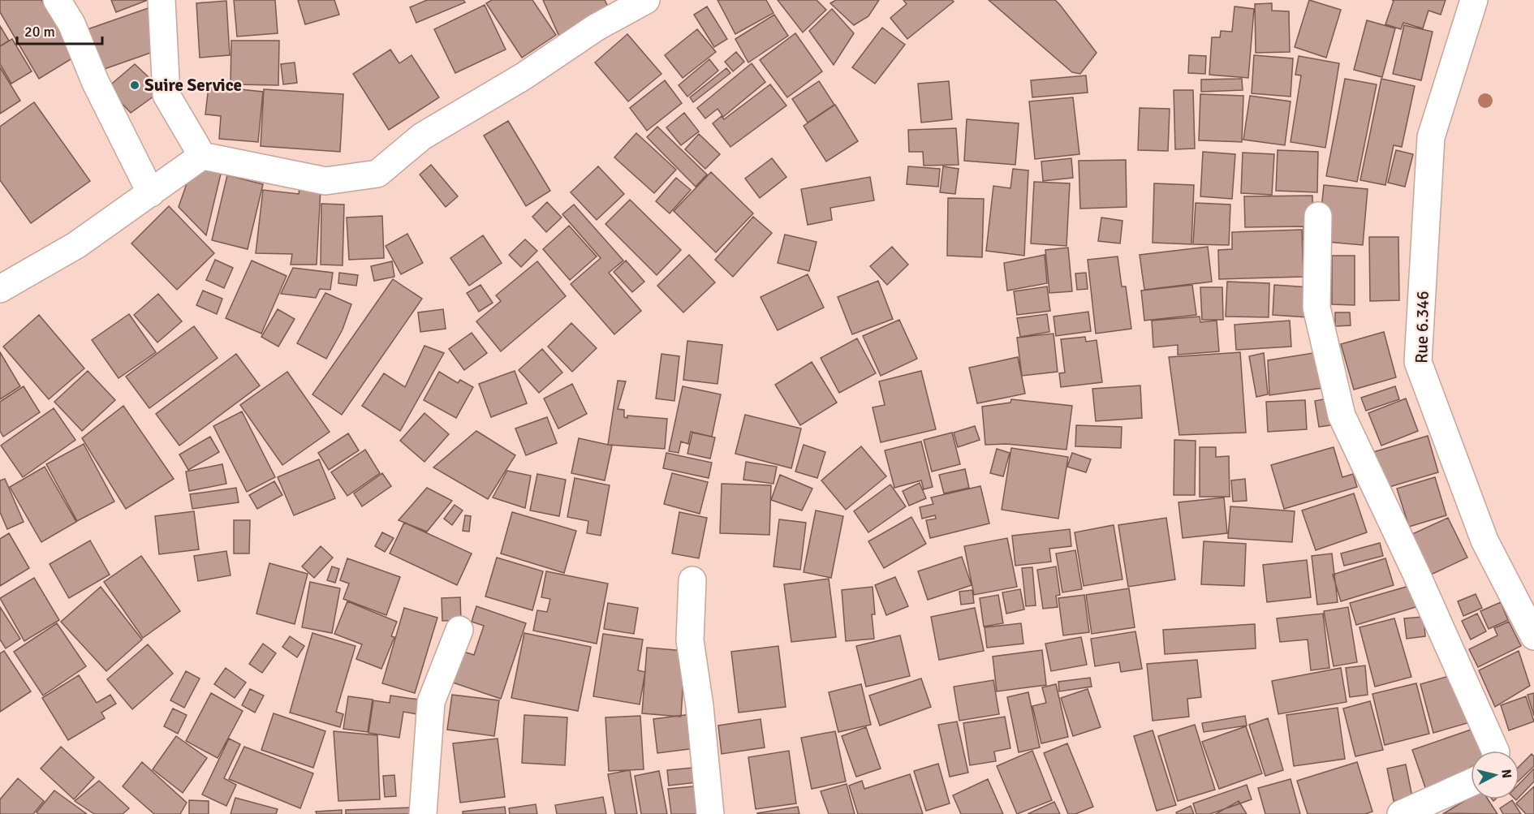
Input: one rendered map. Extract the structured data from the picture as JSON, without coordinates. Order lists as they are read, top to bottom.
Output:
{
  "streets": {
    "street": ["Rue 6.346"]
  },
  "places": ["Suire Service"],
  "scale_bar": "20 m",
  "north": "right"
}
